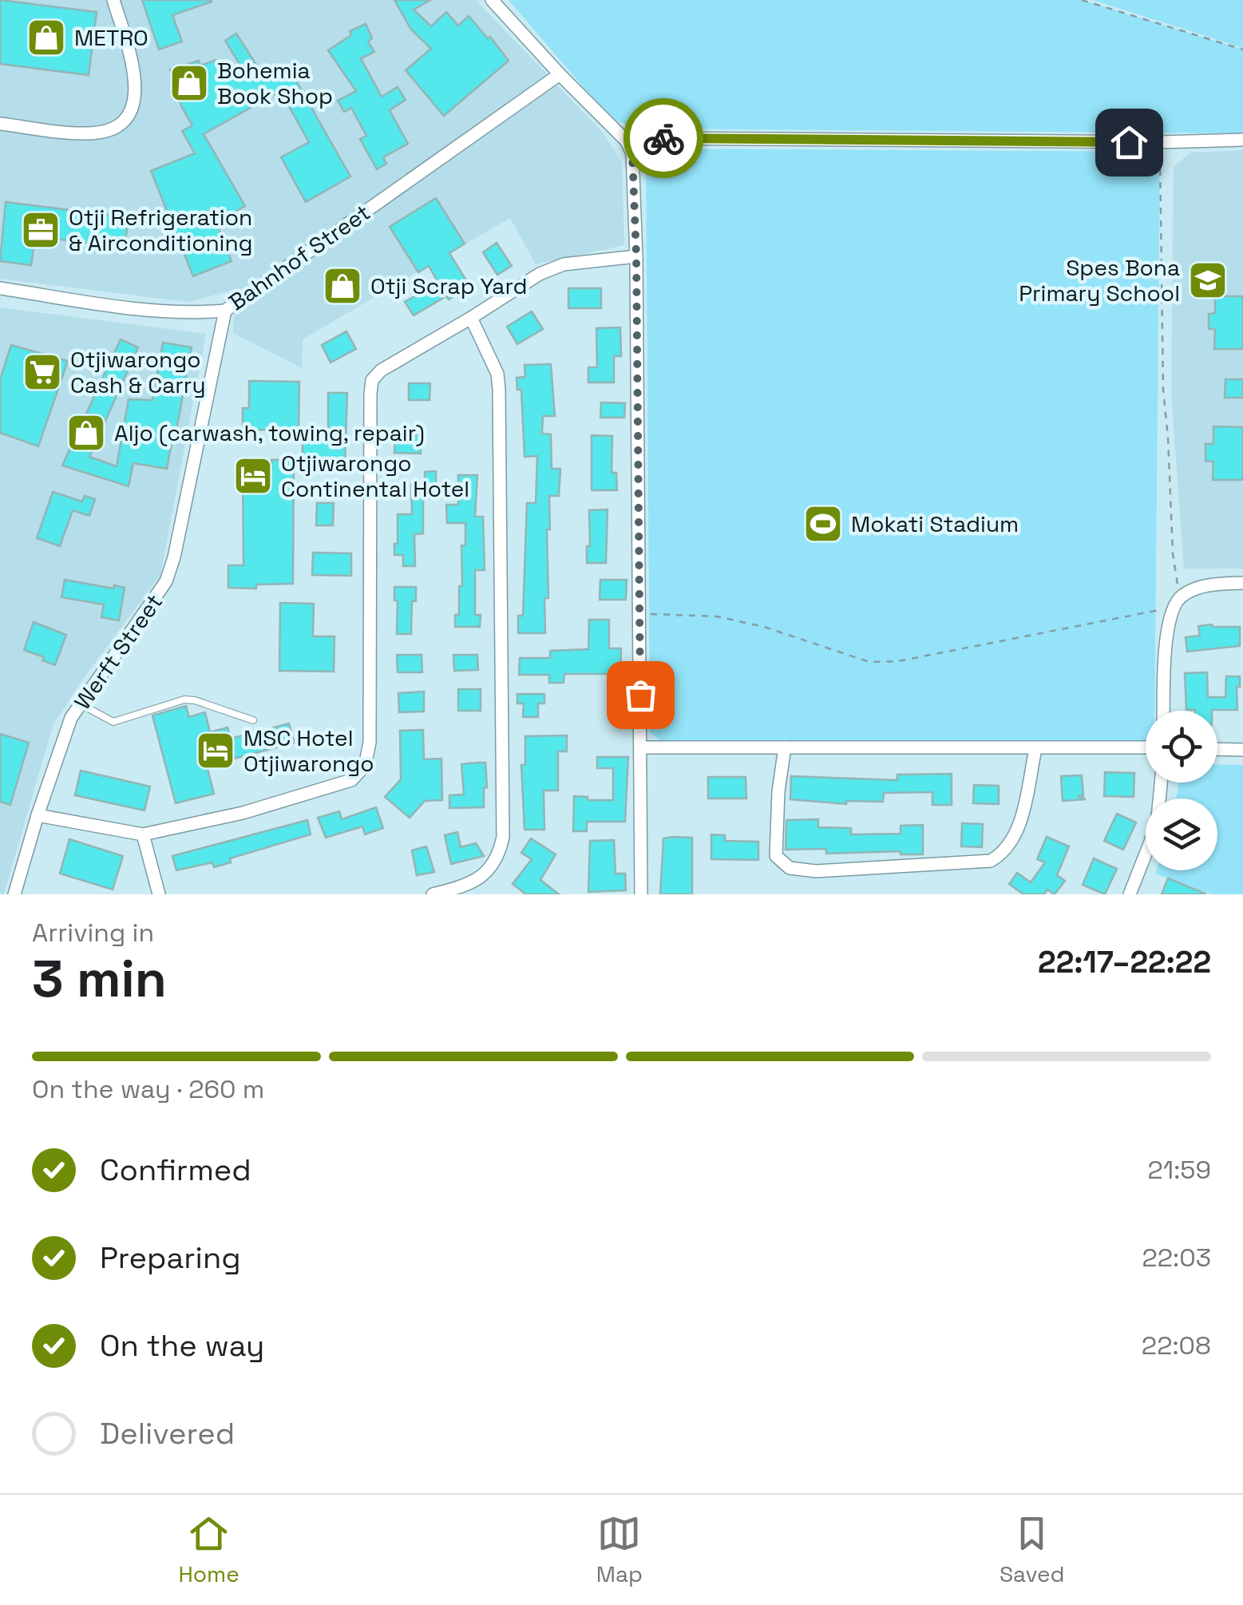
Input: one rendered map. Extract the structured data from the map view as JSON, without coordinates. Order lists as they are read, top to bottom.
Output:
{
  "streets": {
    "street": ["Bahnhof Street", "Werft Street"]
  },
  "crossings": [
    ["Bahnhof Street", "Werft Street"]
  ],
  "places": {
    "shop": [
      "METRO",
      "Bohemia Book Shop",
      "Otji Scrap Yard",
      "Aljo (carwash, towing, repair)"
    ],
    "office": ["Otji Refrigeration & Airconditioning"],
    "school or university": ["Spes Bona Primary School"],
    "supermarket": ["Otjiwarongo Cash & Carry"],
    "hotel": ["Otjiwarongo Continental Hotel", "MSC Hotel Otjiwarongo"],
    "sports": ["Mokati Stadium"]
  },
  "page": {
    "heading": ["3 min", "Arriving in", "22:17–22:22"],
    "bar": "On the way · 260 m",
    "list": [
      ["Confirmed", "21:59"],
      ["Preparing", "22:03"],
      ["On the way", "22:08"],
      "Delivered"
    ],
    "tabs": ["Home", "Map", "Saved"]
  }
}
